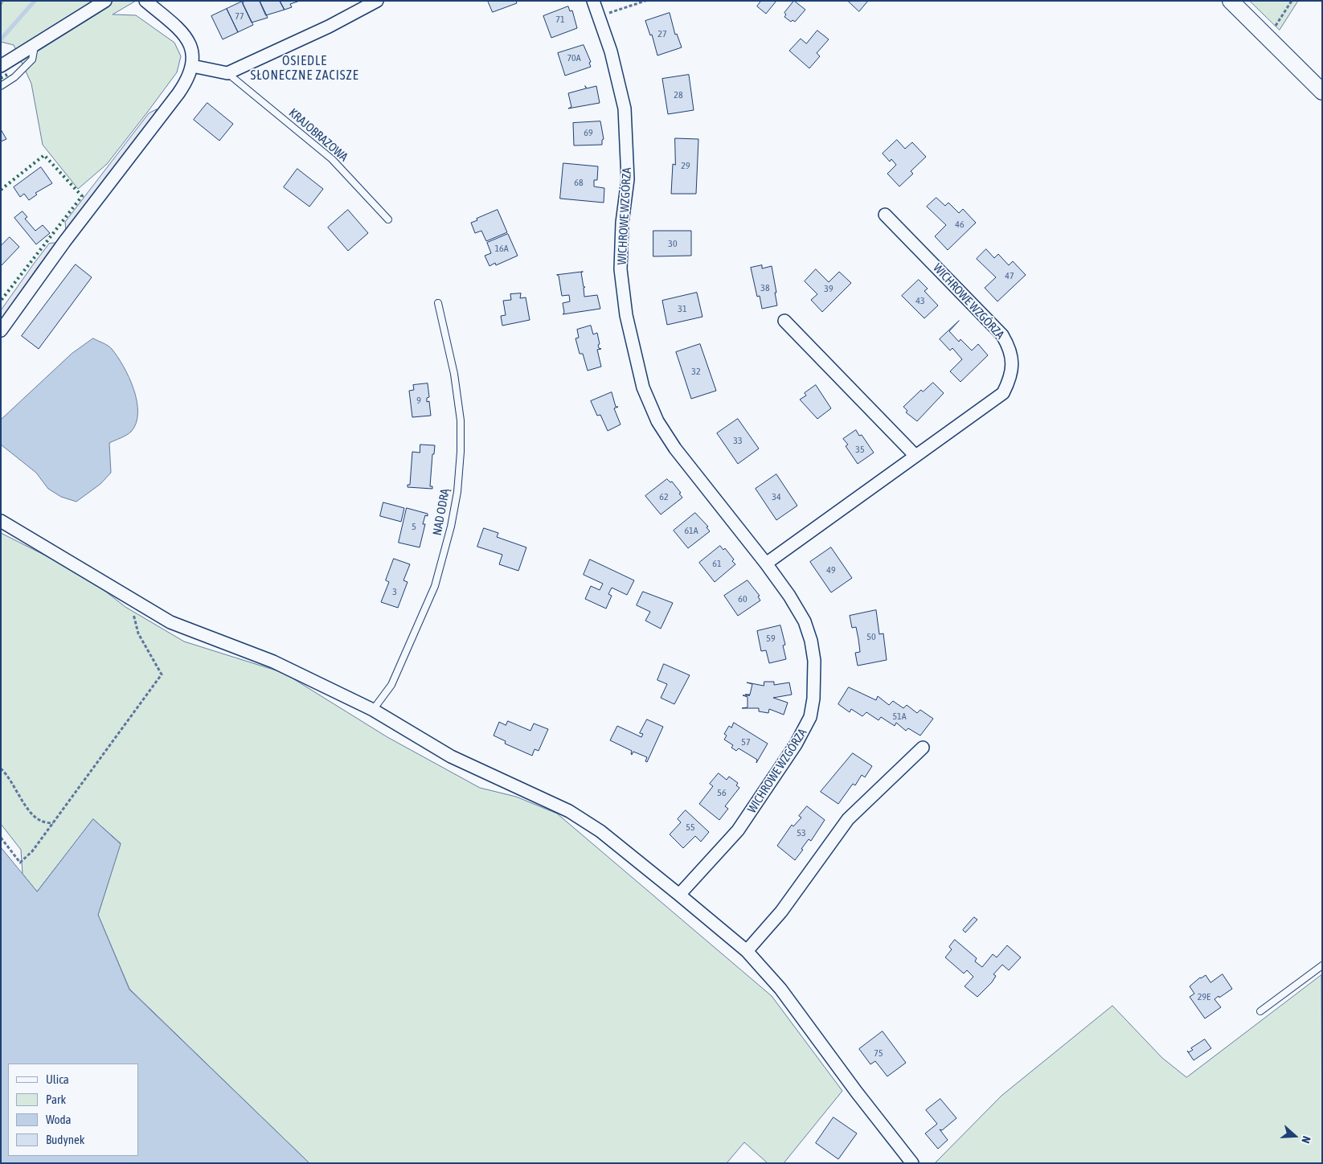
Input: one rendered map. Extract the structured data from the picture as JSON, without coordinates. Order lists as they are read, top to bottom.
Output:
{
  "streets": {
    "street": ["WICHROWE WZGÓRZA"],
    "lane": ["KRAJOBRAZOWA", "NAD ODRĄ"]
  },
  "districts": ["OSIEDLE SŁONECZNE ZACISZE"],
  "house_numbers": [
    "77",
    "71",
    "27",
    "70A",
    "28",
    "69",
    "29",
    "68",
    "46",
    "30",
    "16A",
    "47",
    "38",
    "39",
    "43",
    "31",
    "32",
    "9",
    "33",
    "35",
    "62",
    "34",
    "5",
    "61A",
    "61",
    "49",
    "3",
    "60",
    "50",
    "59",
    "51A",
    "57",
    "56",
    "55",
    "53",
    "29E",
    "75"
  ],
  "legend": [
    "Ulica",
    "Park",
    "Woda",
    "Budynek"
  ],
  "north": "right"
}
